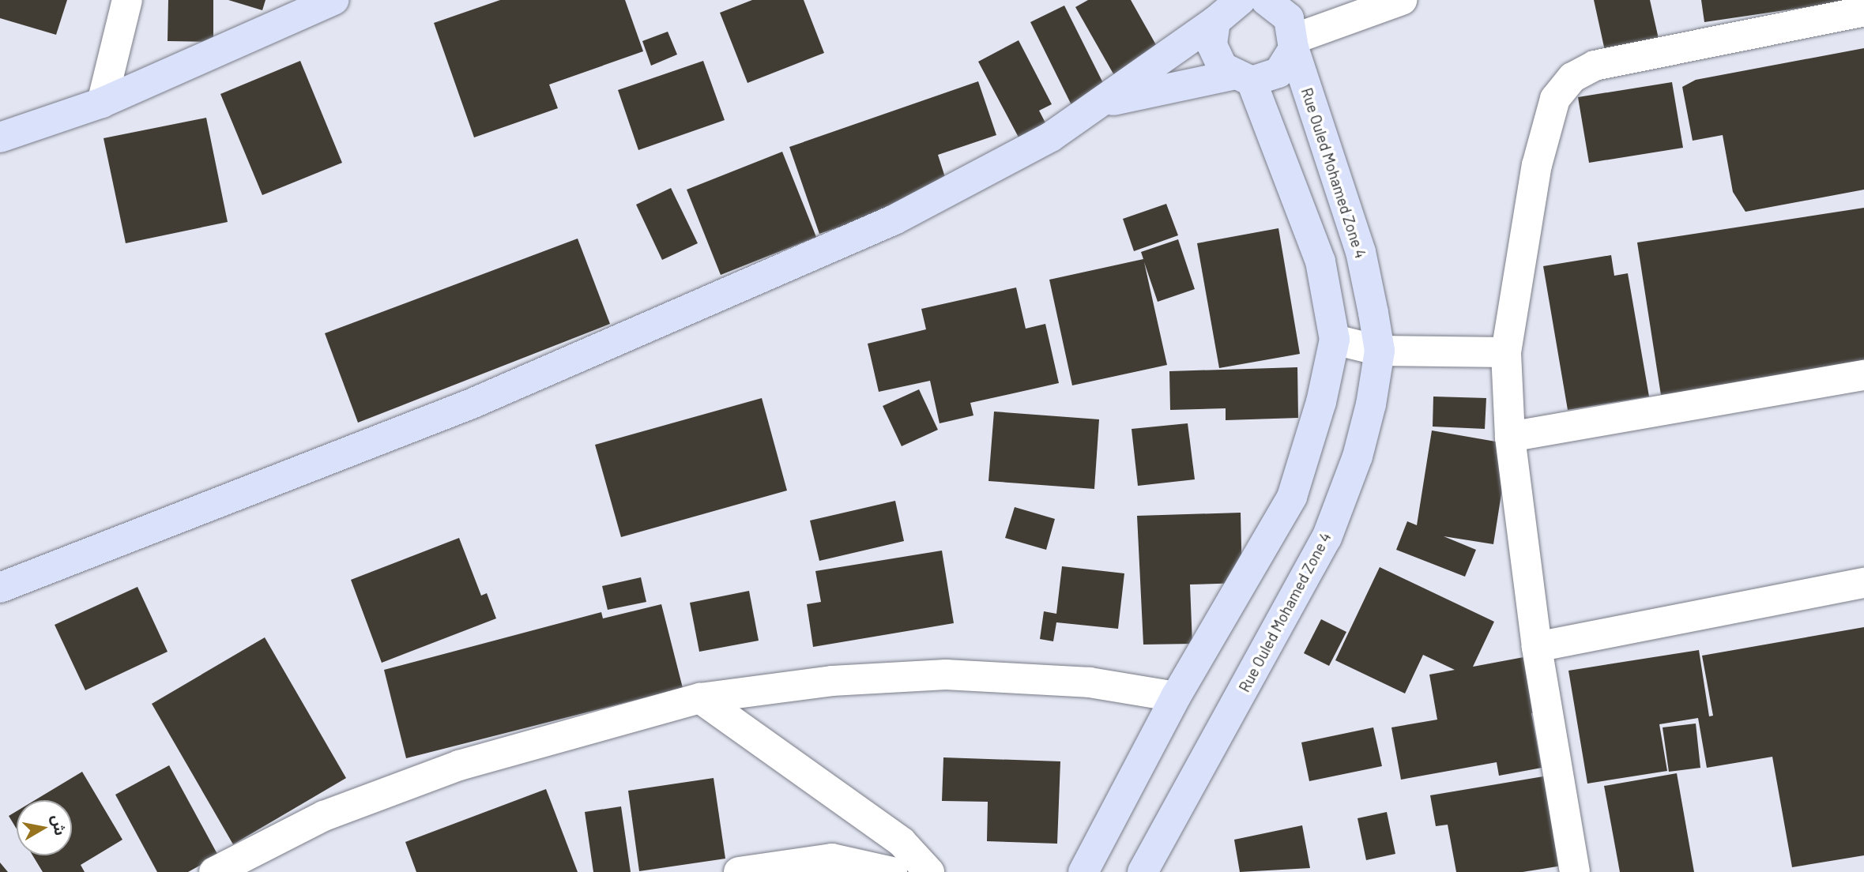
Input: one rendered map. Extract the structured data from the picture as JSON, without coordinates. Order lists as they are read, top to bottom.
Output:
{
  "streets": {
    "street": ["Rue Ouled Mohamed Zone 4"]
  },
  "north": "right"
}
